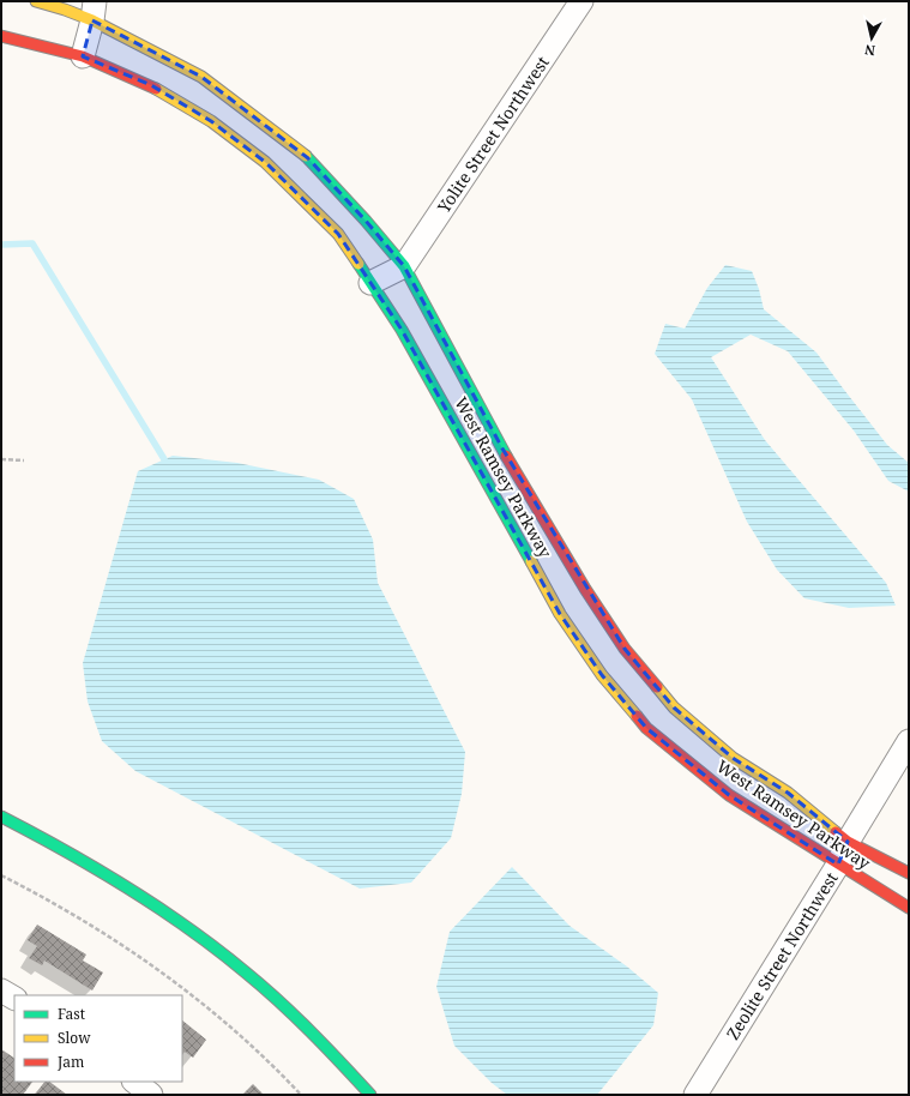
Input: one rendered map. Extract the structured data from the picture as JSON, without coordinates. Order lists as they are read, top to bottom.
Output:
{
  "streets": {
    "street": ["Yolite Street Northwest", "West Ramsey Parkway", "Zeolite Street Northwest"]
  },
  "crossings": [
    ["Yolite Street Northwest", "West Ramsey Parkway"],
    ["West Ramsey Parkway", "Zeolite Street Northwest"]
  ],
  "legend": ["Fast", "Slow", "Jam"],
  "north": "bottom"
}
